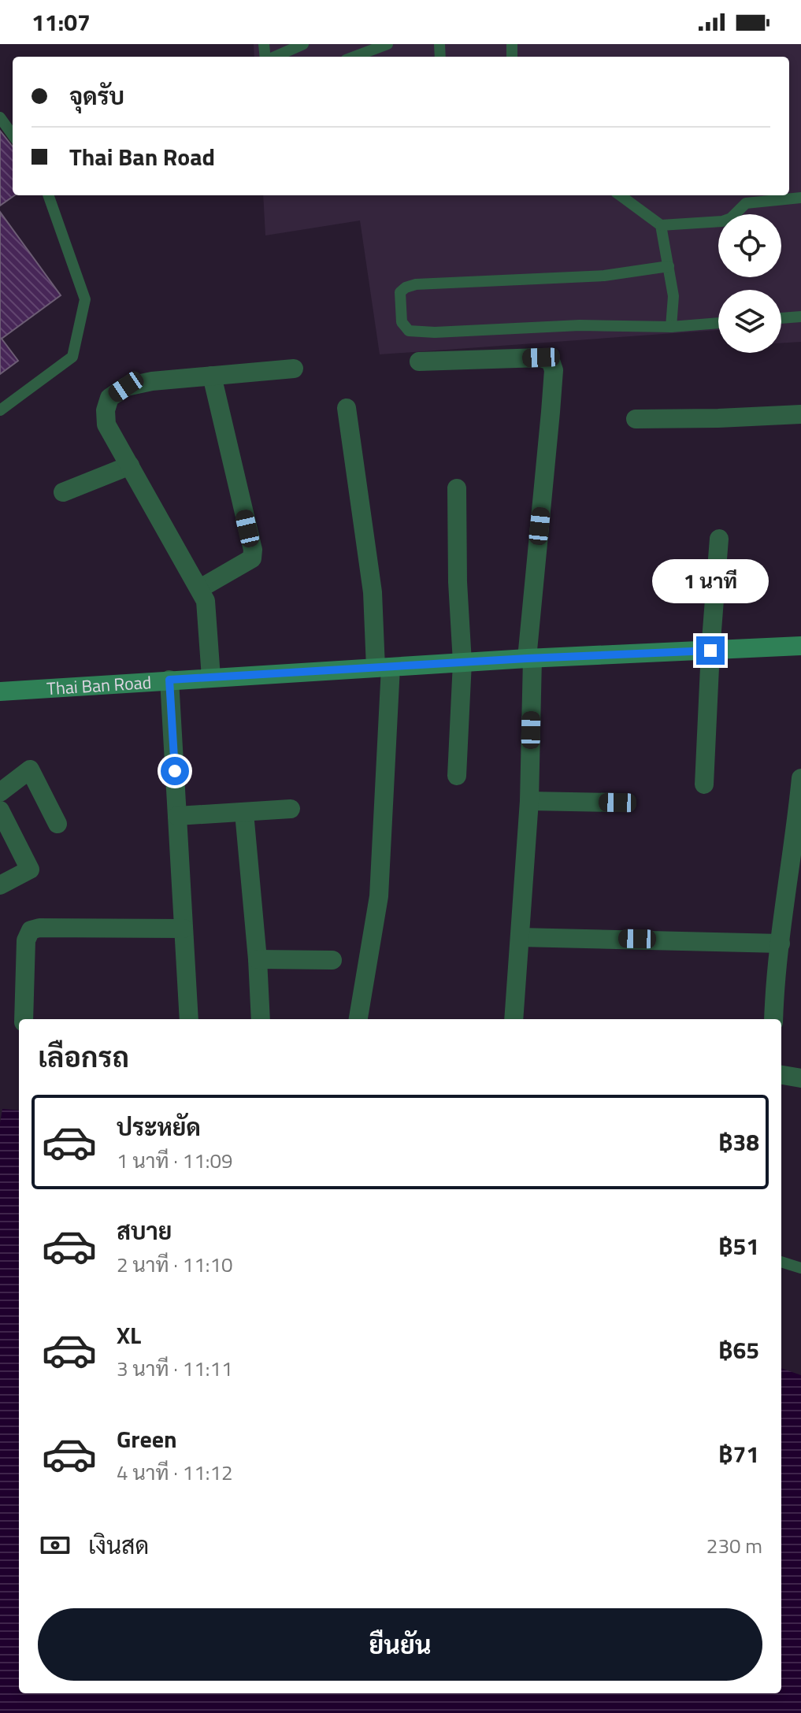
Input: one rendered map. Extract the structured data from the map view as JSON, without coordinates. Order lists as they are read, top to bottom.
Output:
{
  "streets": {
    "street": ["Thai Ban Road"]
  },
  "page": {
    "status": "11:07",
    "banner": ["จุดรับ", "Thai Ban Road"],
    "bubble": "1 นาที",
    "heading": "เลือกรถ",
    "list": [
      {
        "name": "ประหยัด",
        "note": "1 นาที · 11:09",
        "value": "฿38"
      },
      {
        "name": "สบาย",
        "note": "2 นาที · 11:10",
        "value": "฿51"
      },
      {
        "name": "XL",
        "note": "3 นาที · 11:11",
        "value": "฿65"
      },
      {
        "name": "Green",
        "note": "4 นาที · 11:12",
        "value": "฿71"
      }
    ],
    "pay": ["เงินสด", "230 m"],
    "buttons": "ยืนยัน"
  }
}
